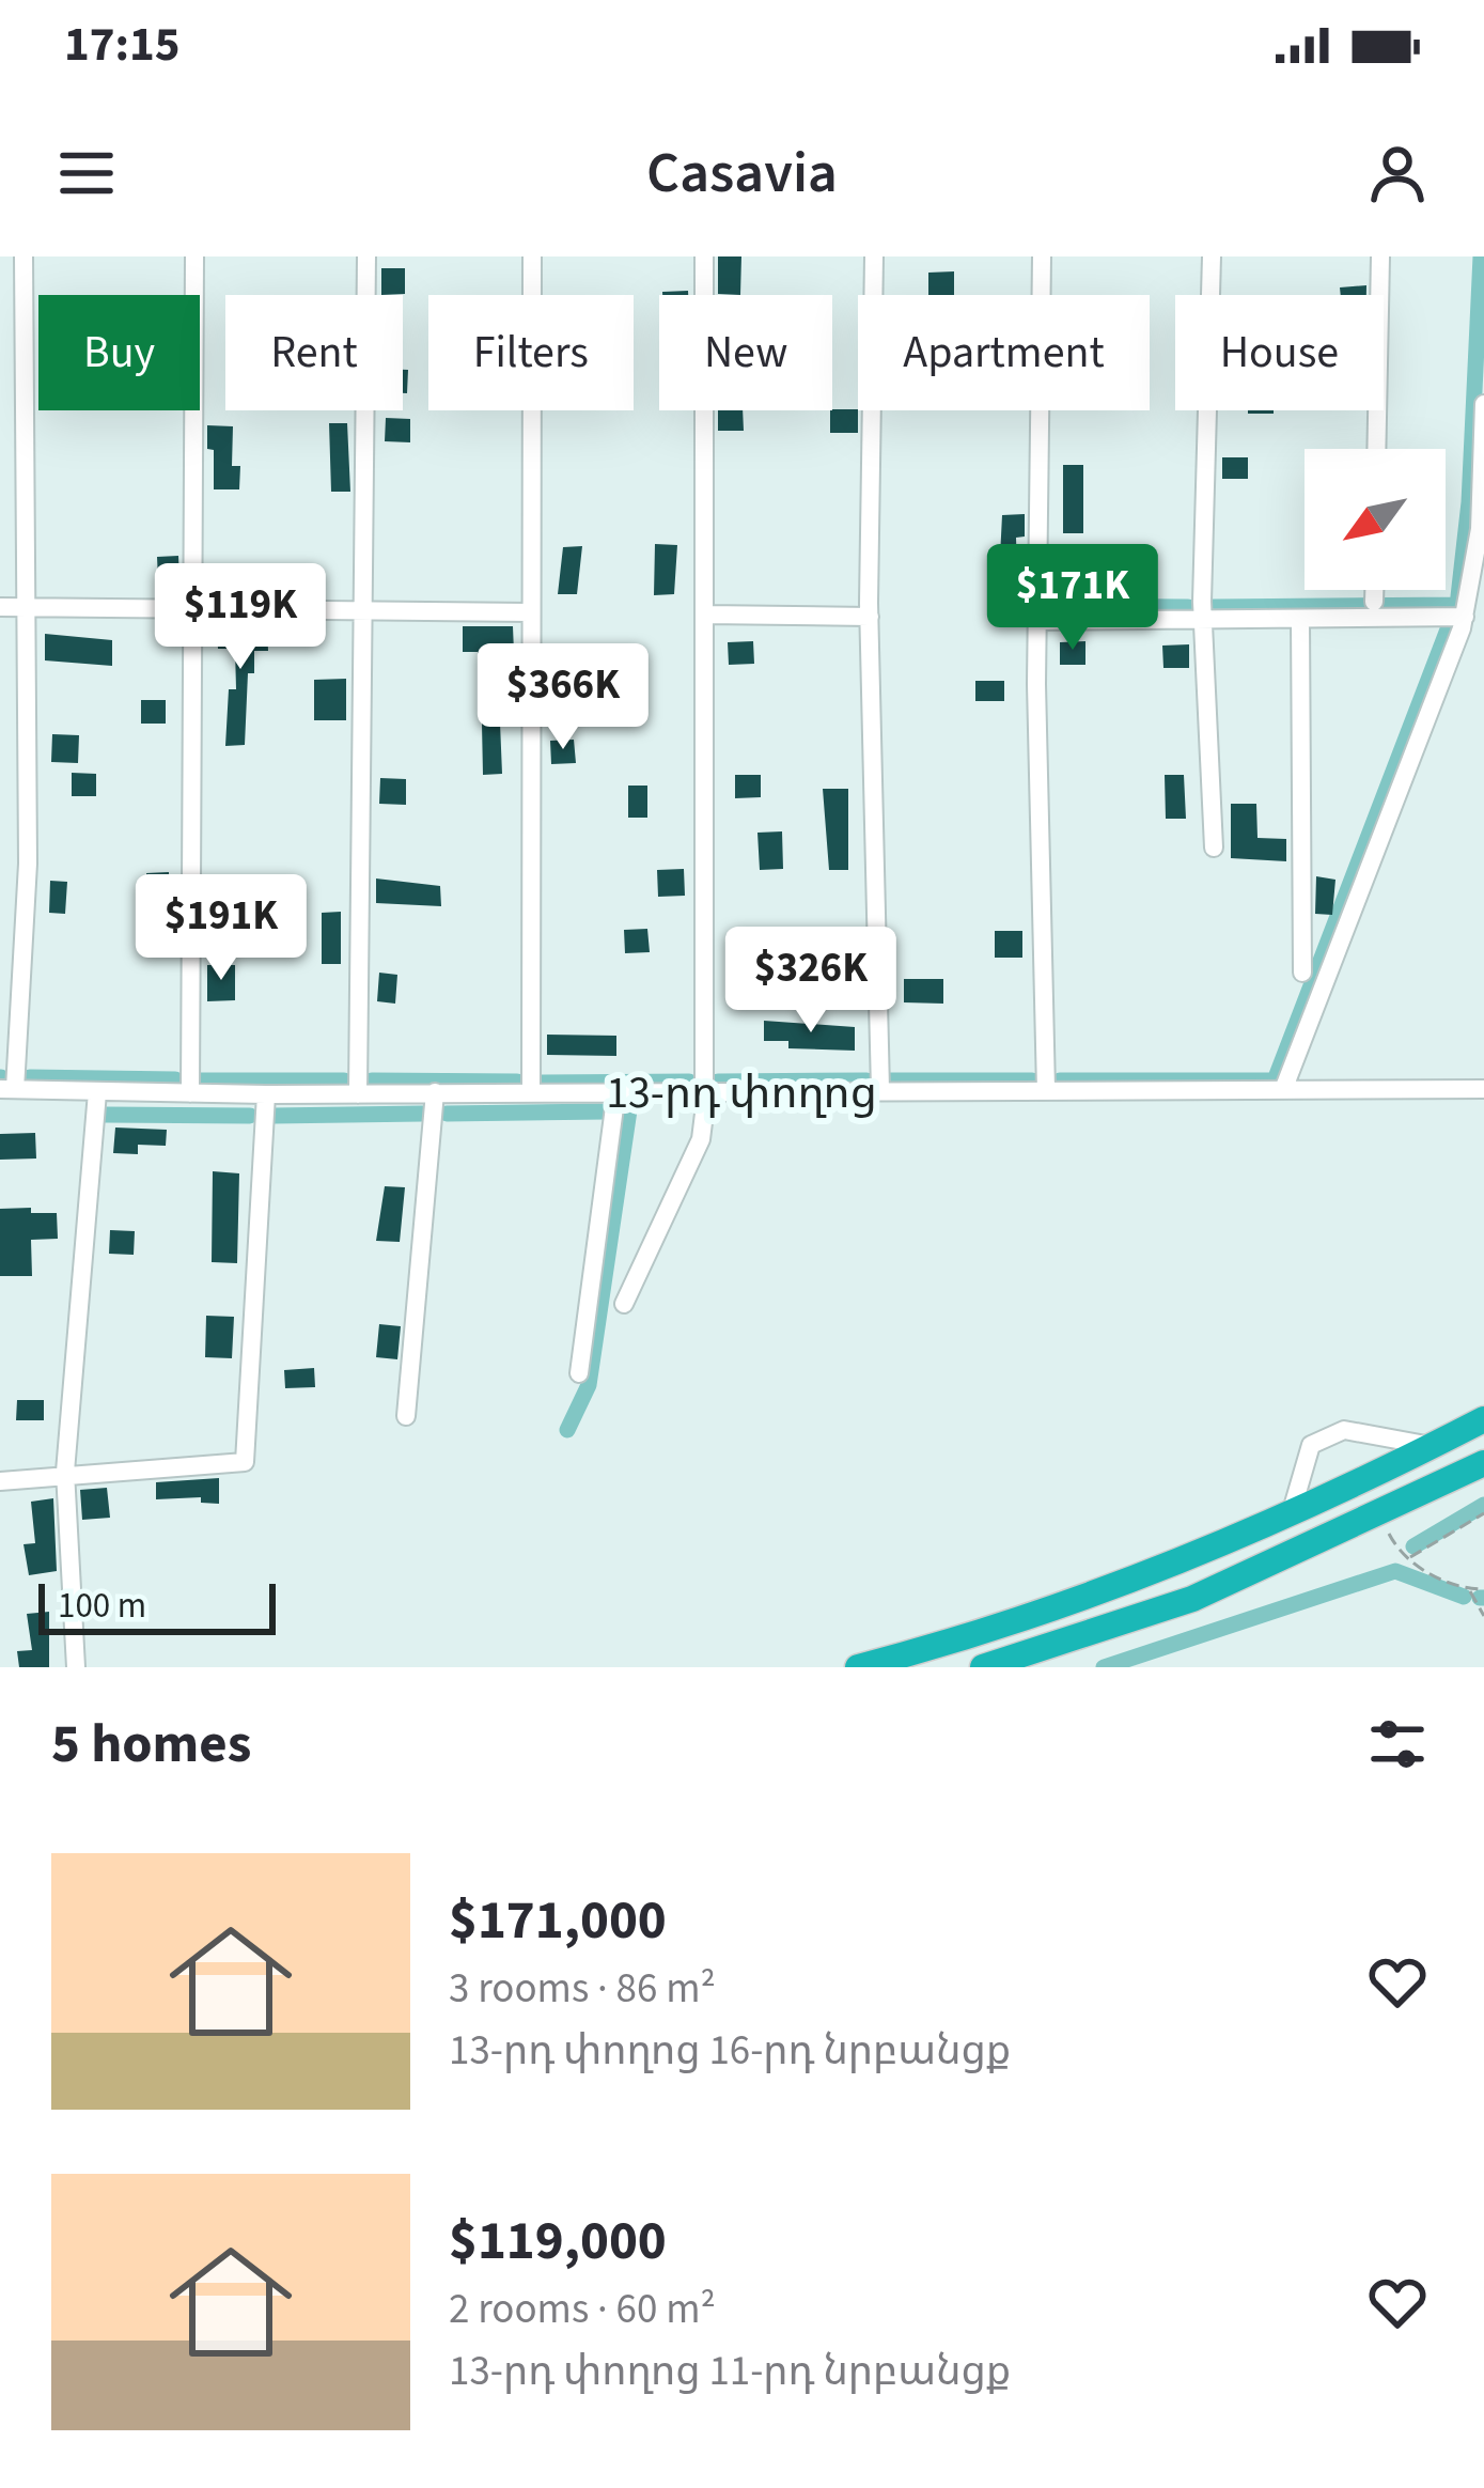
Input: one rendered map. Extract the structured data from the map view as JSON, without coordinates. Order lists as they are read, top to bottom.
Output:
{
  "streets": {
    "street": ["13-րդ փողոց"]
  },
  "scale_bar": "100 m",
  "north": "bottom left",
  "page": {
    "status": "17:15",
    "header": "Casavia",
    "chip": [
      "Buy",
      "Rent",
      "Filters",
      "New",
      "Apartment",
      "House"
    ],
    "price": [
      "$171K",
      "$119K",
      "$366K",
      "$191K",
      "$326K"
    ],
    "scale": "100 m",
    "heading": "5 homes",
    "list": [
      {
        "name": "$171,000",
        "note": "3 rooms · 86 m² · 13-րդ փողոց 16-րդ նրբանցք"
      },
      {
        "name": "$119,000",
        "note": "2 rooms · 60 m² · 13-րդ փողոց 11-րդ նրբանցք"
      }
    ]
  }
}
